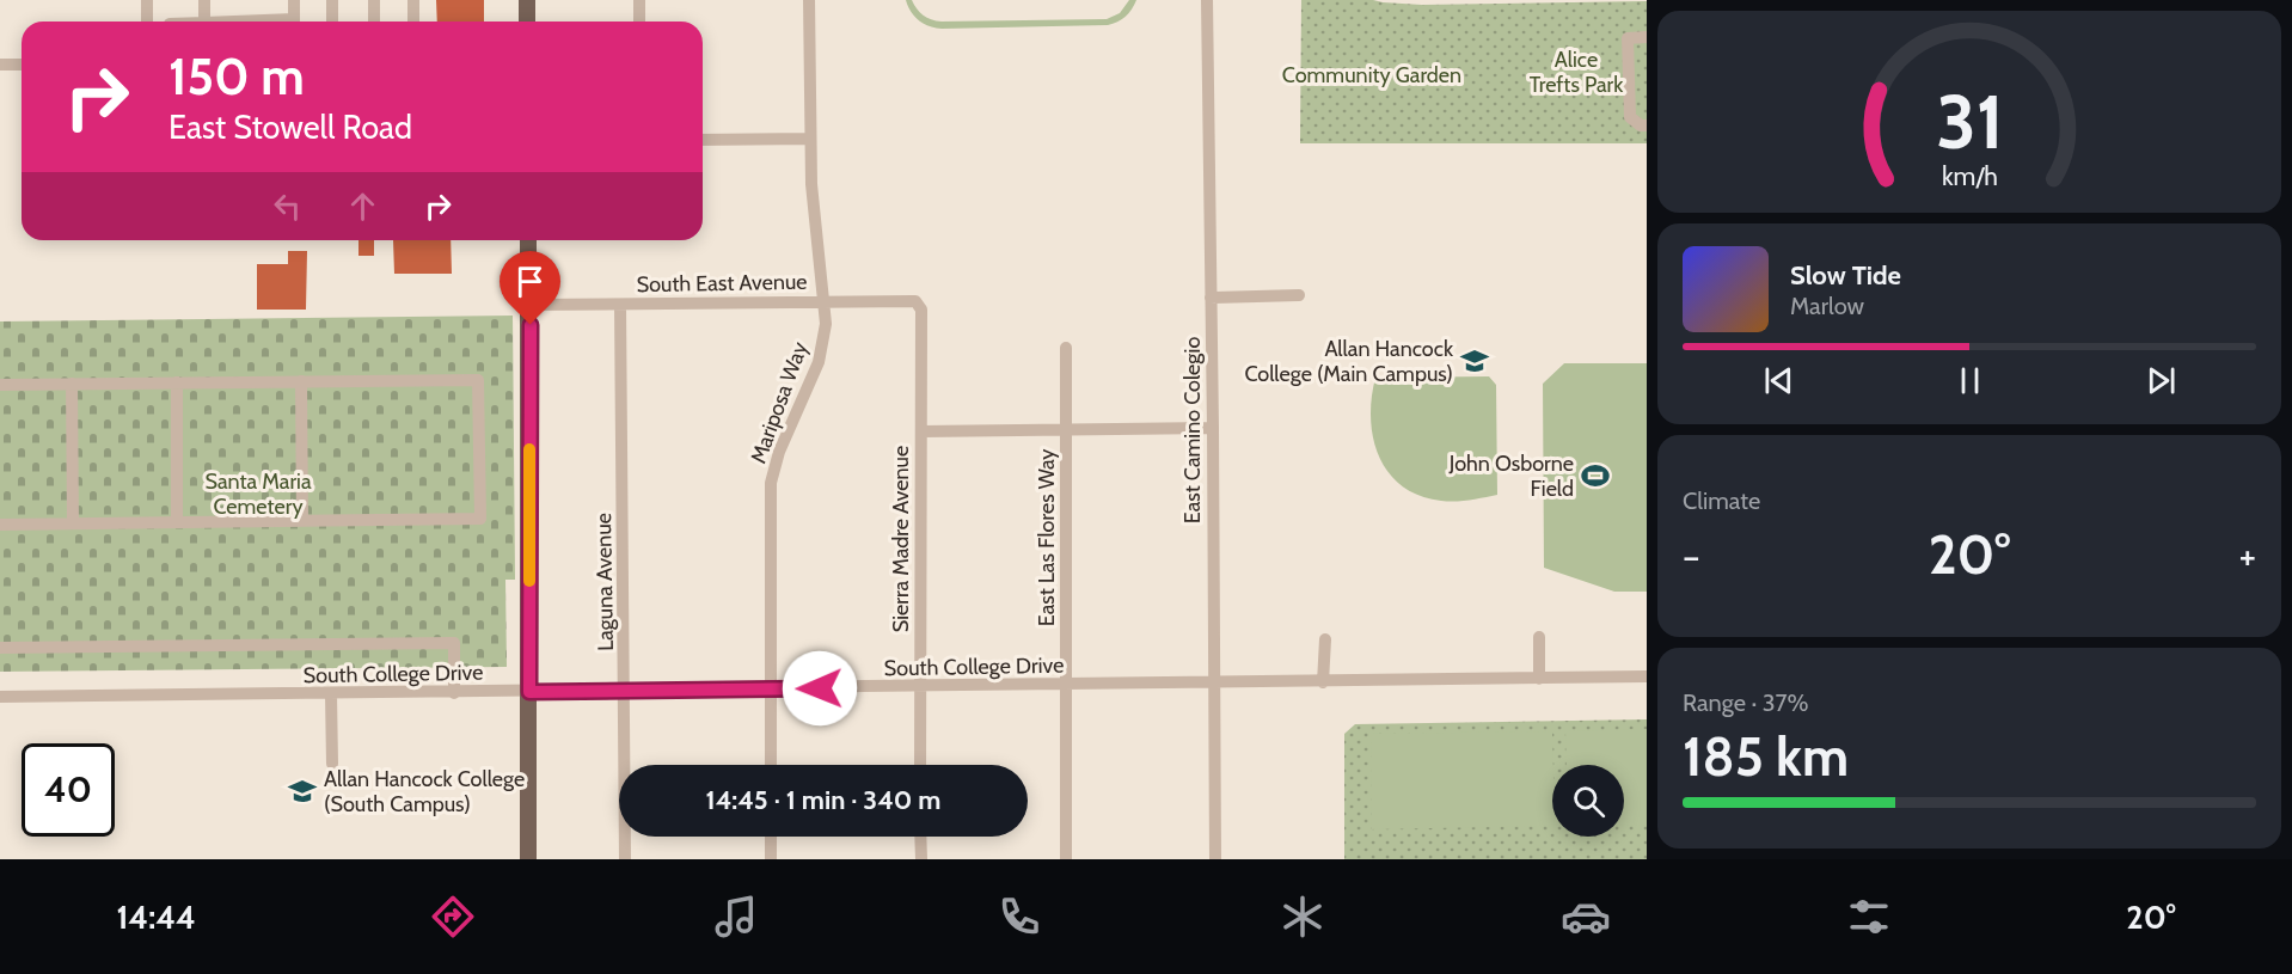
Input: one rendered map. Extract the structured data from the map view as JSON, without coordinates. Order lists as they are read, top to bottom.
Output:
{
  "streets": {
    "street": [
      "South East Avenue",
      "Mariposa Way",
      "East Camino Colegio",
      "East Las Flores Way",
      "Sierra Madre Avenue",
      "Laguna Avenue",
      "South College Drive"
    ]
  },
  "crossings": [
    ["South East Avenue", "Mariposa Way"],
    ["South East Avenue", "Sierra Madre Avenue"],
    ["South East Avenue", "Laguna Avenue"],
    ["Mariposa Way", "South College Drive"],
    ["East Camino Colegio", "South College Drive"],
    ["East Las Flores Way", "South College Drive"],
    ["Sierra Madre Avenue", "South College Drive"],
    ["Laguna Avenue", "South College Drive"]
  ],
  "parks": ["Alice Trefts Park", "Community Garden", "Santa Maria Cemetery"],
  "places": {
    "school or university": ["Allan Hancock College (Main Campus)", "Allan Hancock College (South Campus)"],
    "sports": ["John Osborne Field"]
  },
  "page": {
    "turn": ["150 m", "East Stowell Road"],
    "song": ["Slow Tide", "Marlow"],
    "tile": [
      "Climate",
      ["Range · 37%", "185 km"]
    ],
    "heat": ["−", "20°", "+"],
    "limit": "40",
    "trip": "14:45 · 1 min · 340 m",
    "tabs": ["14:44", "20°"],
    "gauge": ["31", "km/h"]
  }
}
